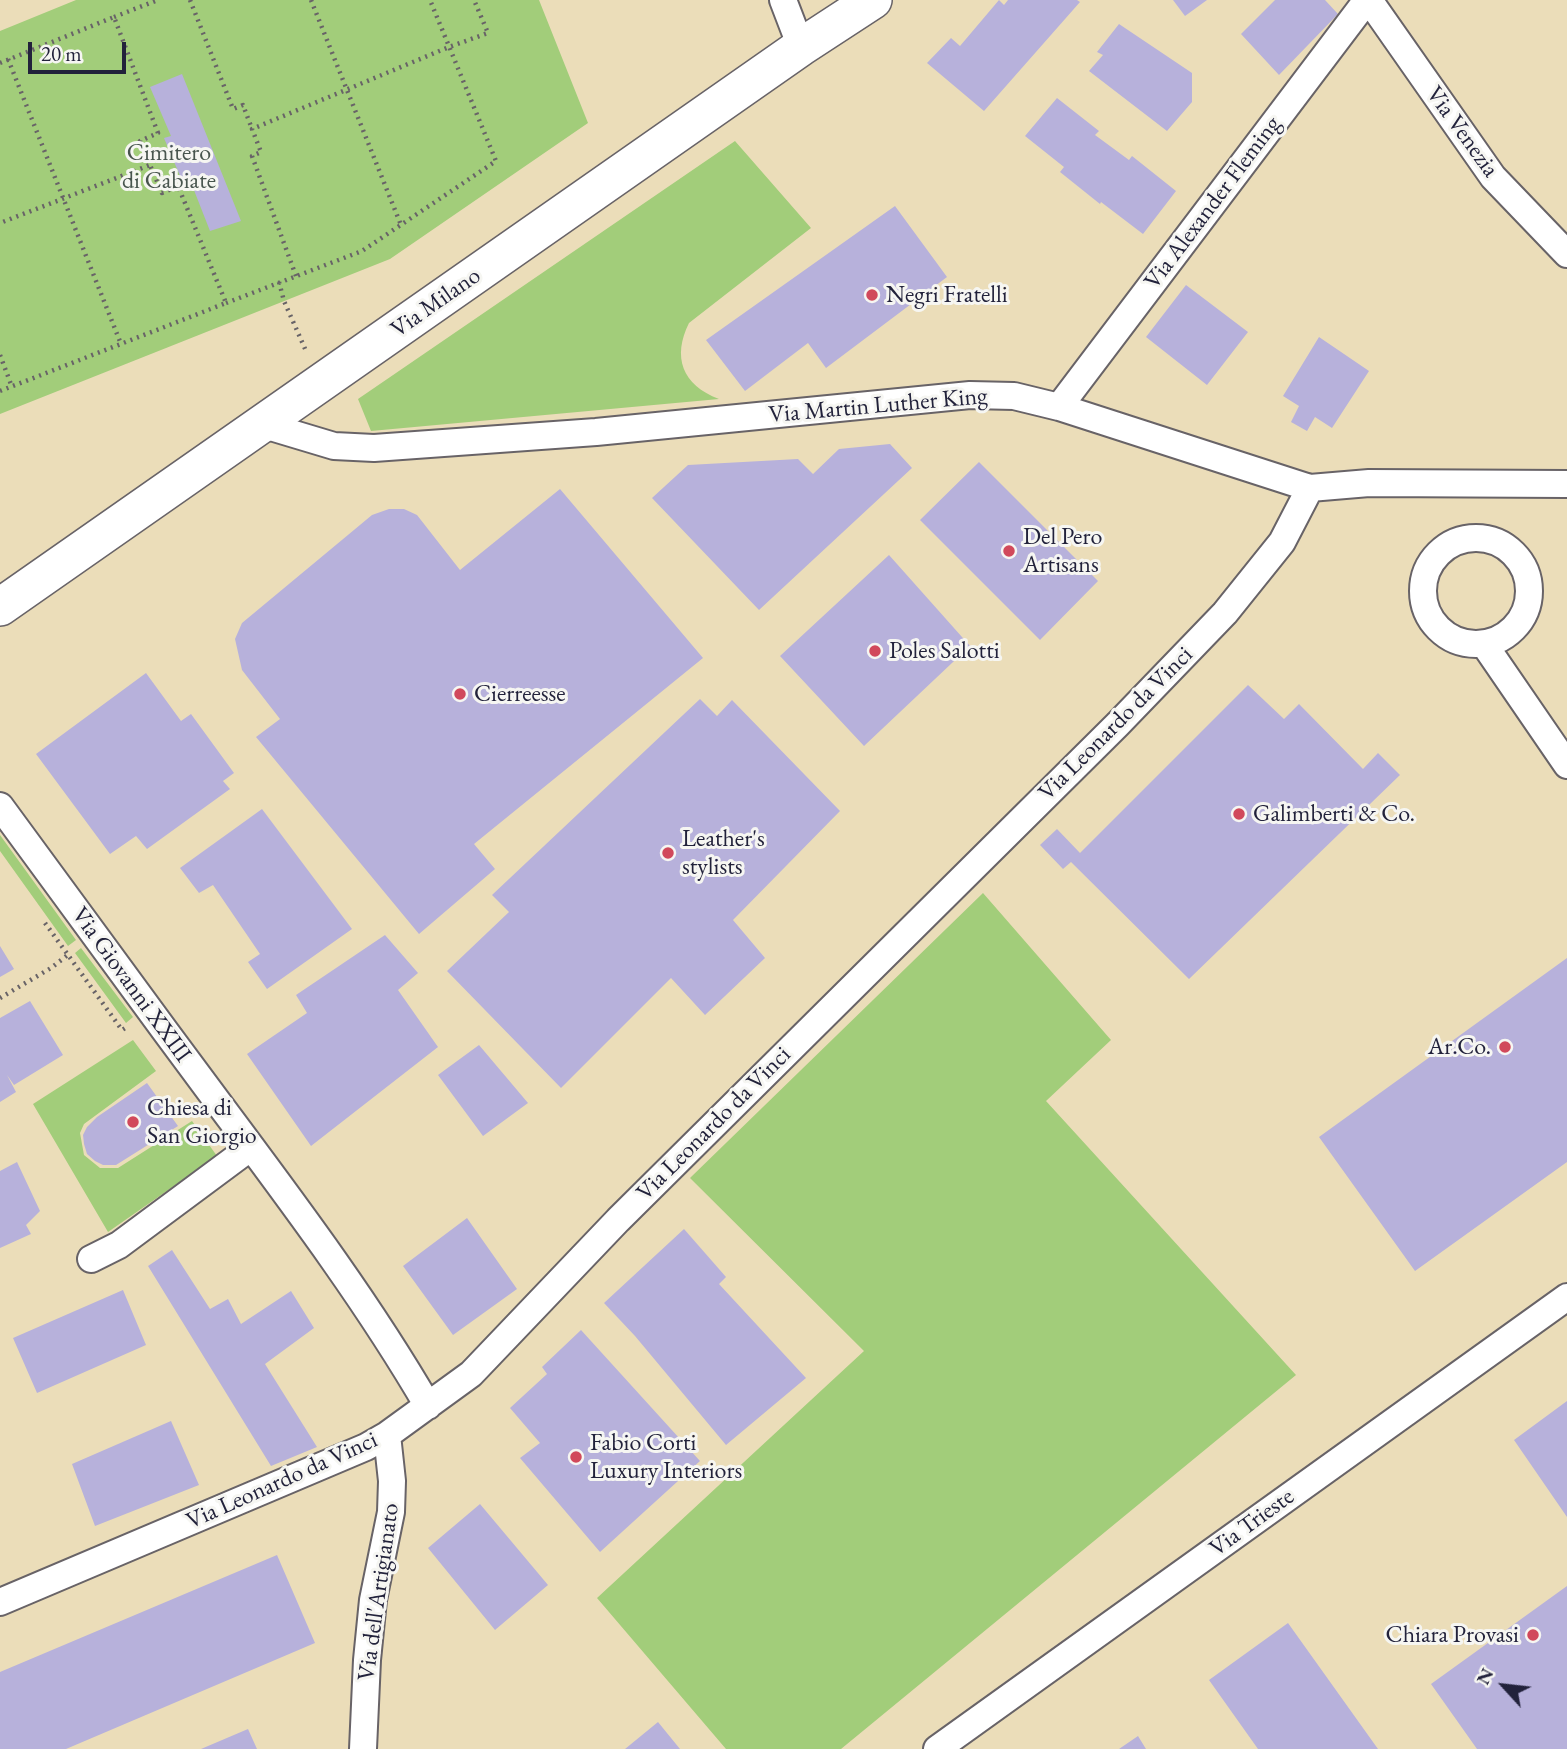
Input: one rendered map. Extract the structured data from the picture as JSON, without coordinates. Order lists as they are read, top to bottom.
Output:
{
  "streets": {
    "street": [
      "Via Venezia",
      "Via Alexander Fleming",
      "Via Milano",
      "Via Martin Luther King",
      "Via Leonardo da Vinci",
      "Via Giovanni XXIII",
      "Via Trieste",
      "Via dell'Artigianato"
    ]
  },
  "crossings": [
    ["Via Venezia", "Via Alexander Fleming"],
    ["Via Alexander Fleming", "Via Martin Luther King"],
    ["Via Milano", "Via Martin Luther King"],
    ["Via Martin Luther King", "Via Leonardo da Vinci"],
    ["Via Leonardo da Vinci", "Via Giovanni XXIII"],
    ["Via Leonardo da Vinci", "Via dell'Artigianato"]
  ],
  "parks": ["Cimitero di Cabiate"],
  "places": [
    "Negri Fratelli",
    "Del Pero Artisans",
    "Poles Salotti",
    "Cierreesse",
    "Galimberti & Co.",
    "Leather's stylists",
    "Ar.Co.",
    "Chiesa di San Giorgio",
    "Fabio Corti Luxury Interiors",
    "Chiara Provasi"
  ],
  "scale_bar": "20 m",
  "north": "top left"
}
